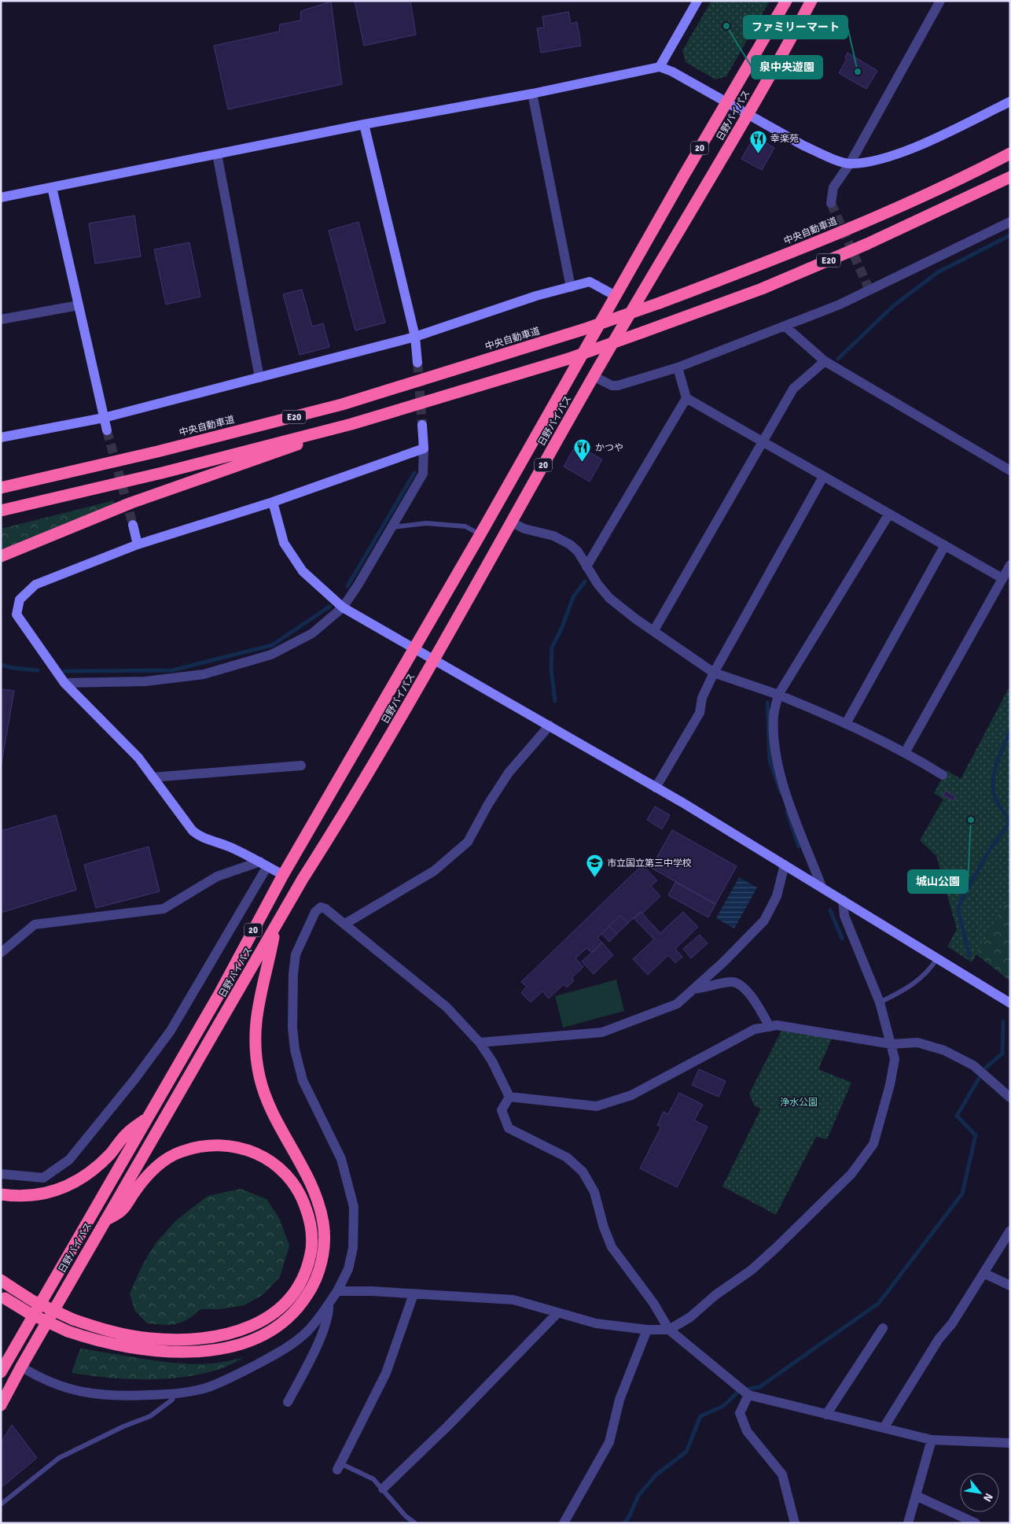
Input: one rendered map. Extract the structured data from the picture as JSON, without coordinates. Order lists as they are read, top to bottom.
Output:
{
  "streets": {
    "highway": [
      "日野バイパス",
      "20",
      "中央自動車道",
      "E20"
    ]
  },
  "parks": ["浄水公園"],
  "places": {
    "other": ["泉中央遊園", "ファミリーマート", "城山公園"],
    "restaurant": ["幸楽苑", "かつや"],
    "school or university": ["市立国立第三中学校"]
  },
  "north": "bottom right"
}
